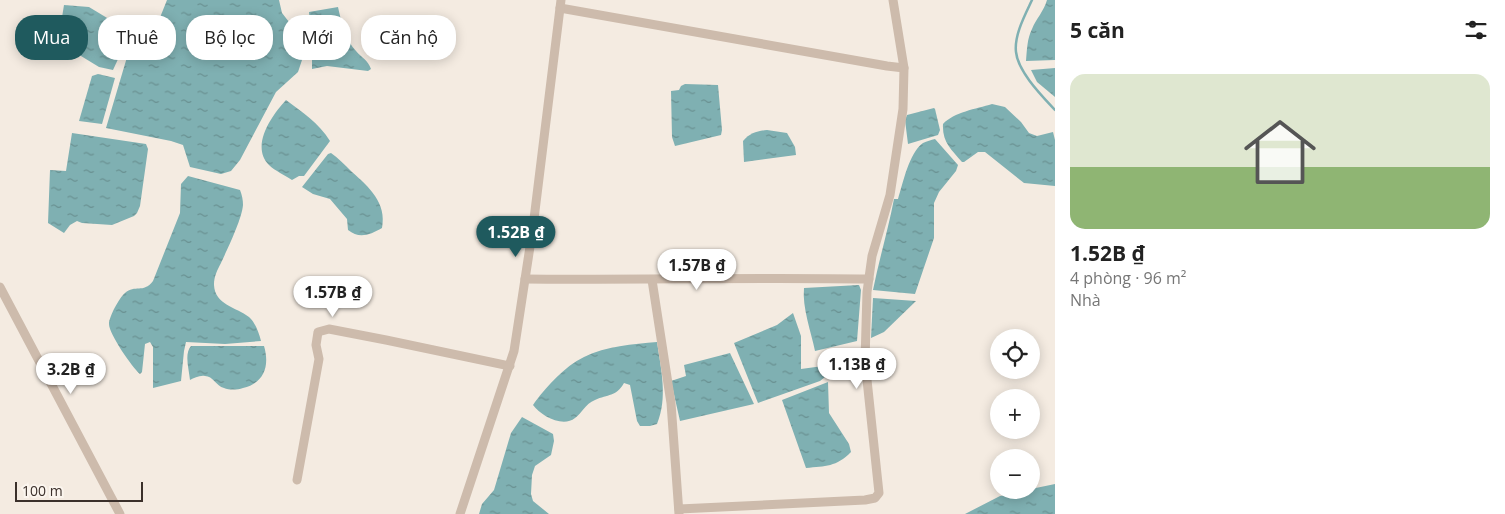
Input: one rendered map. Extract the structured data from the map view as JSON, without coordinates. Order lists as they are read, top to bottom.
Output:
{
  "scale_bar": "100 m",
  "page": {
    "heading": "5 căn",
    "chip": [
      "Mua",
      "Thuê",
      "Bộ lọc",
      "Mới",
      "Căn hộ"
    ],
    "list": [
      {
        "name": "1.52B ₫",
        "note": "4 phòng · 96 m² · Nhà"
      }
    ],
    "price": [
      "1.52B ₫",
      "1.57B ₫",
      "1.57B ₫",
      "1.13B ₫",
      "3.2B ₫"
    ],
    "map_buttons": ["+", "−"],
    "scale": "100 m"
  }
}
